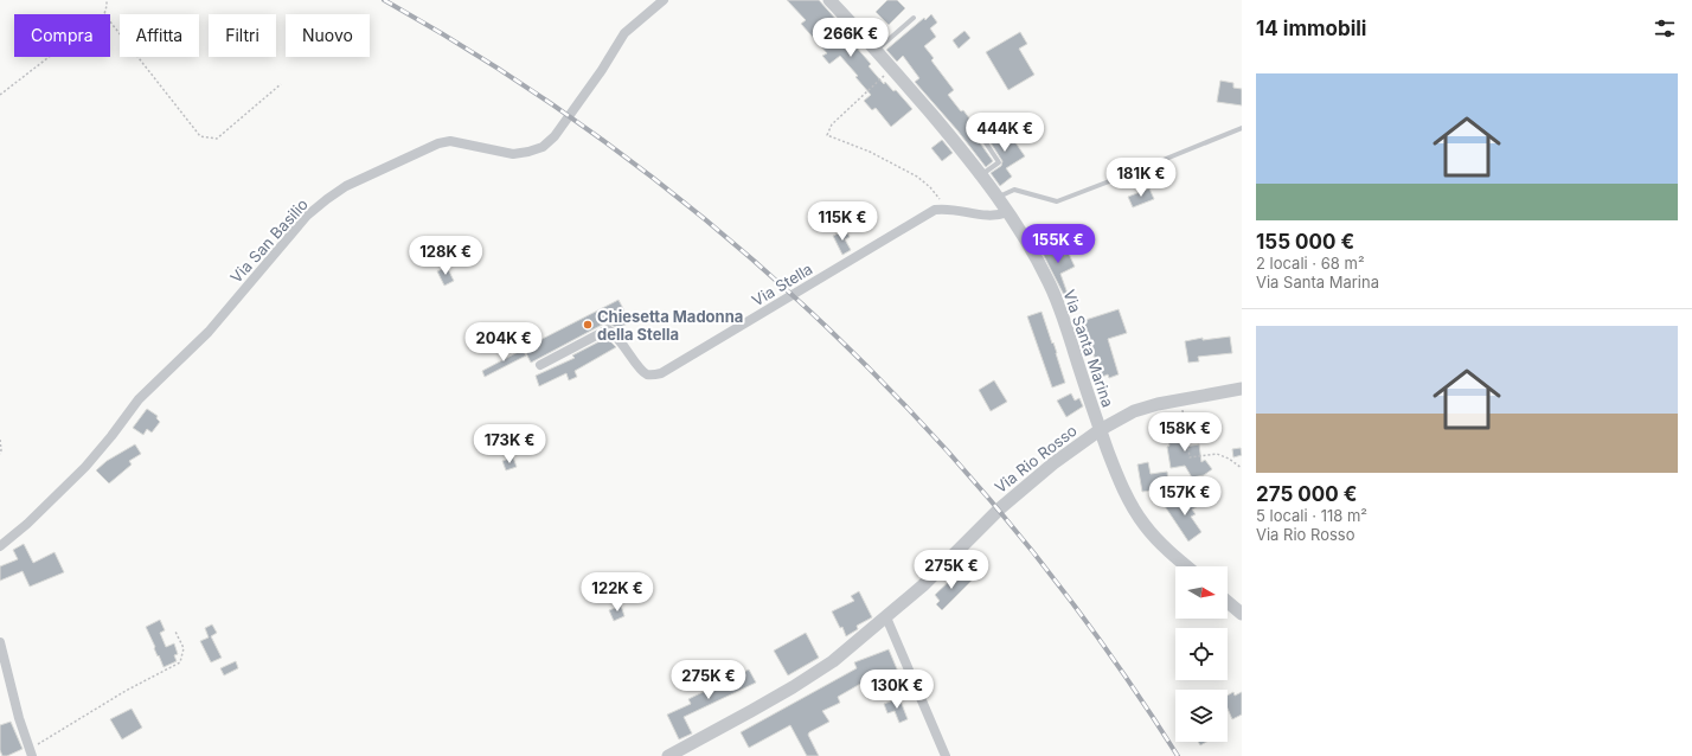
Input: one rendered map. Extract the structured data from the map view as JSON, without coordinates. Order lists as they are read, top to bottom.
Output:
{
  "streets": {
    "street": [
      "Via San Basilio",
      "Via Stella",
      "Via Santa Marina",
      "Via Rio Rosso"
    ]
  },
  "crossings": [
    ["Via Santa Marina", "Via Rio Rosso"]
  ],
  "places": ["Chiesetta Madonna della Stella"],
  "north": "right",
  "page": {
    "heading": "14 immobili",
    "chip": [
      "Compra",
      "Affitta",
      "Filtri",
      "Nuovo"
    ],
    "price": [
      "266K €",
      "444K €",
      "181K €",
      "115K €",
      "155K €",
      "128K €",
      "204K €",
      "158K €",
      "173K €",
      "157K €",
      "275K €",
      "122K €",
      "275K €",
      "130K €"
    ],
    "list": [
      {
        "name": "155 000 €",
        "note": "2 locali · 68 m² · Via Santa Marina"
      },
      {
        "name": "275 000 €",
        "note": "5 locali · 118 m² · Via Rio Rosso"
      }
    ]
  }
}
